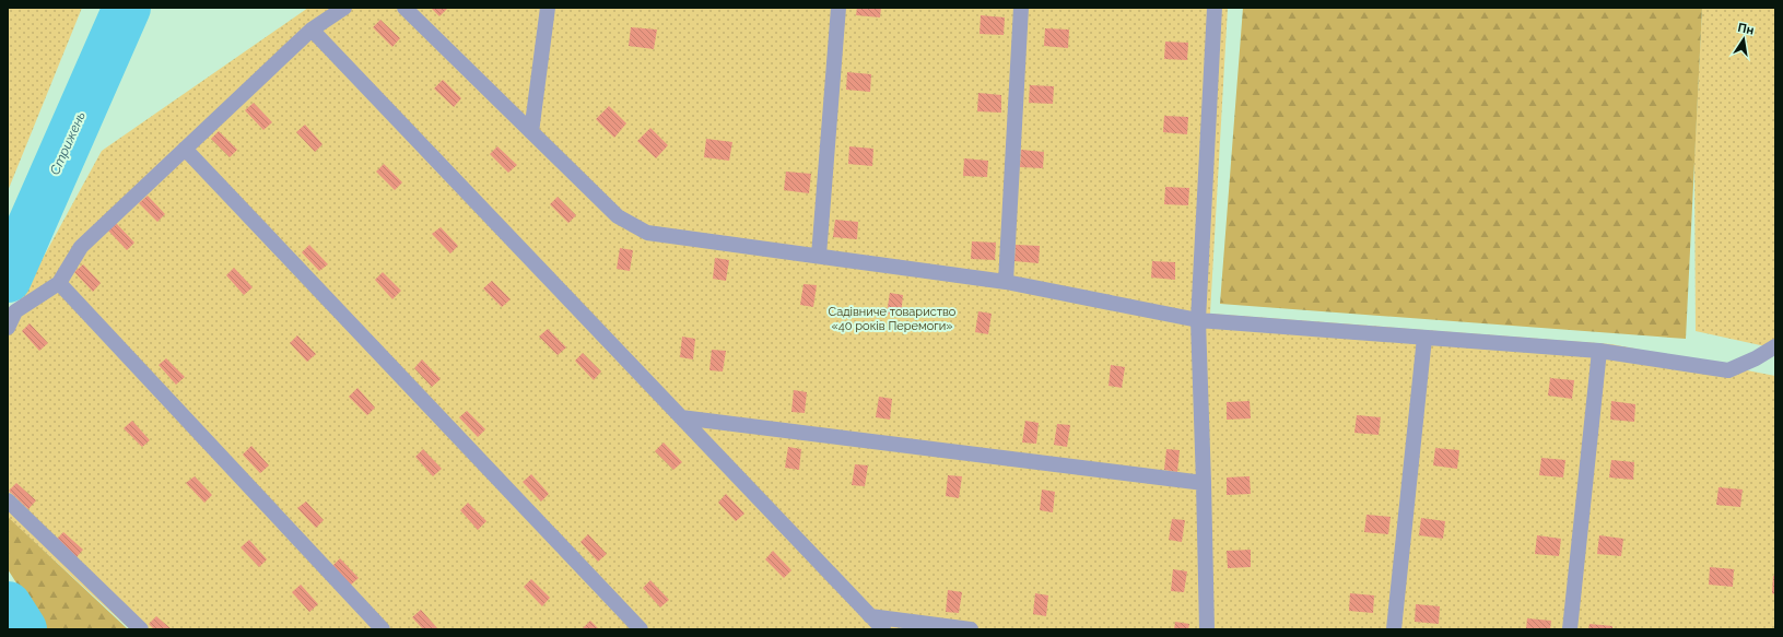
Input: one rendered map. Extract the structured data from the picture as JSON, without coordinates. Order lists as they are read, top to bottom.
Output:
{
  "water": ["Стрижень"],
  "parks": ["Садівниче товариство «40 років Перемоги»"],
  "north": "top"
}
